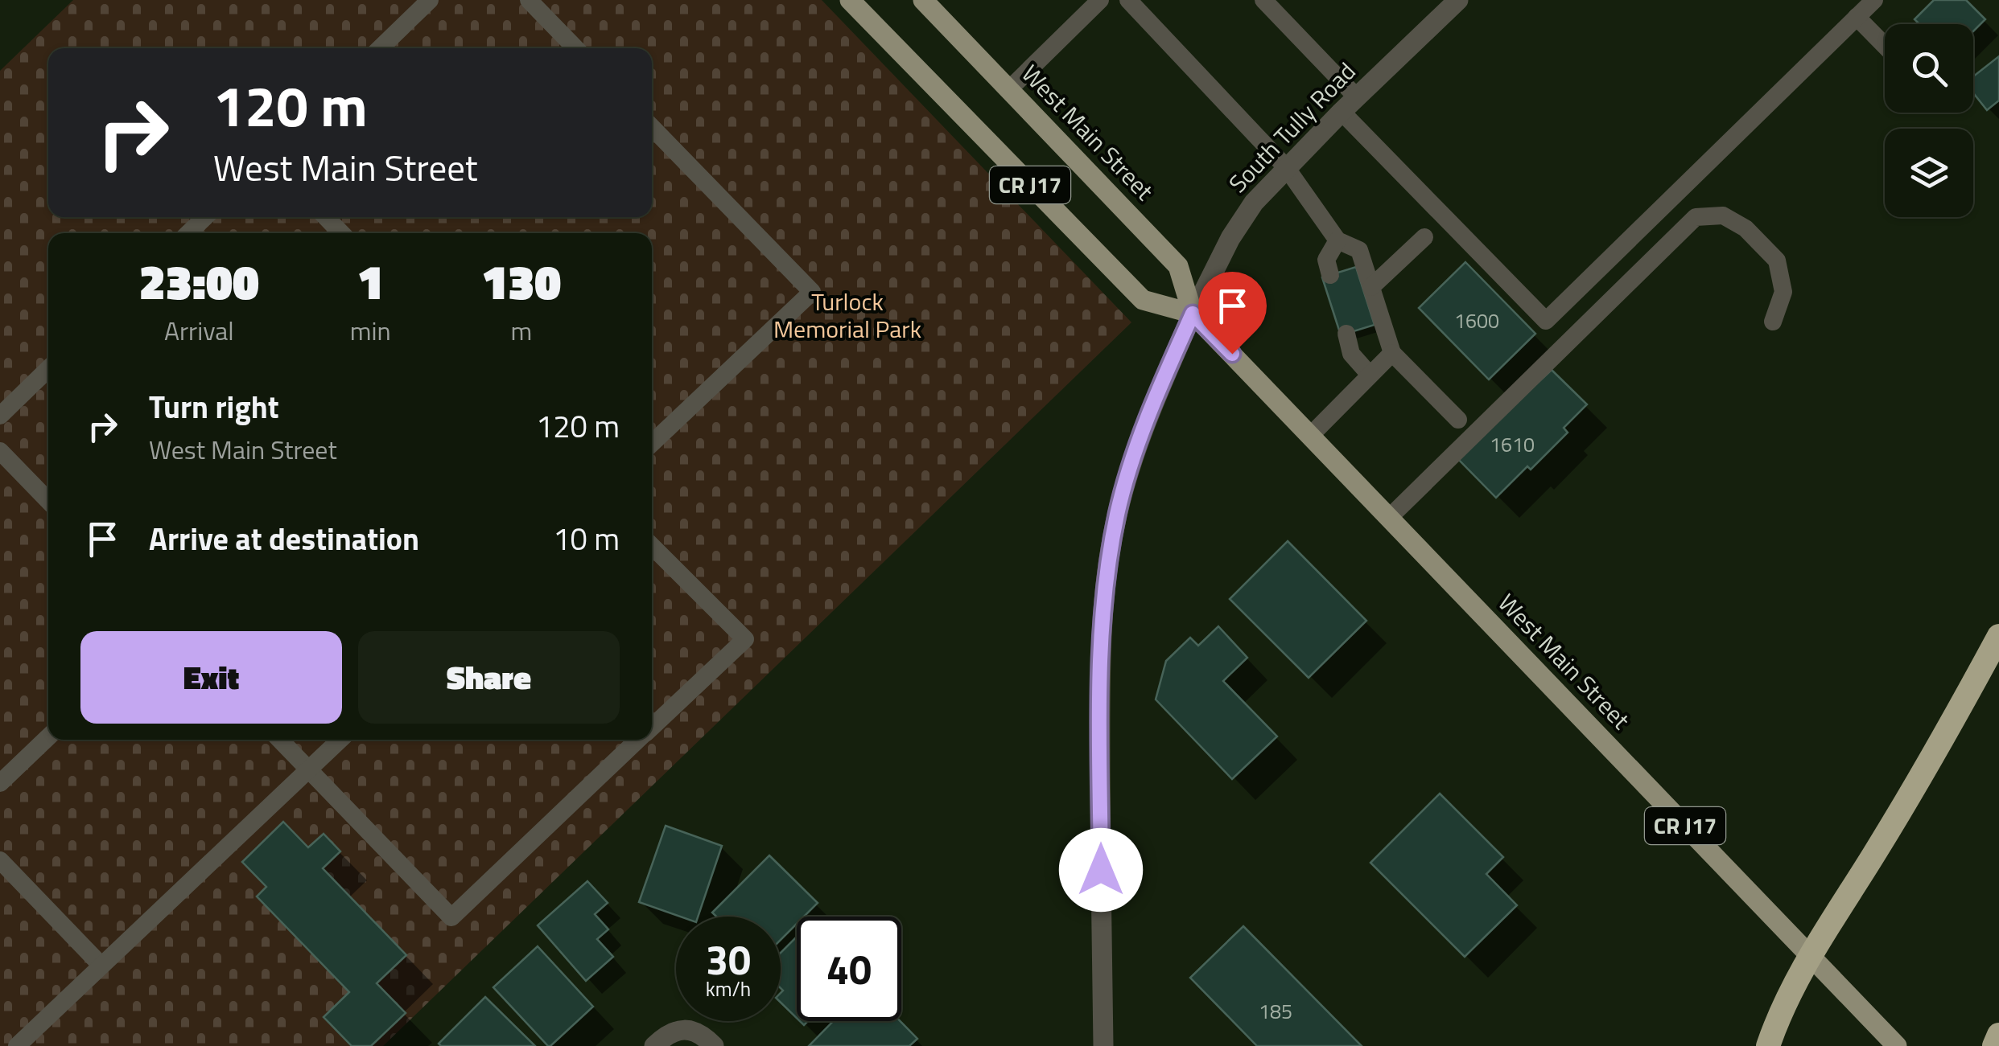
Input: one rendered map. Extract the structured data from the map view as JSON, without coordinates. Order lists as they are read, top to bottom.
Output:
{
  "streets": {
    "main road": ["West Main Street", "CR J17"],
    "street": ["South Tully Road"]
  },
  "crossings": [
    ["South Tully Road", "West Main Street"],
    ["South Tully Road", "CR J17"],
    ["West Main Street", "CR J17"]
  ],
  "parks": ["Turlock Memorial Park"],
  "house_numbers": ["1600", "1610", "185"],
  "page": {
    "turn": ["120 m", "West Main Street"],
    "eta": [
      "23:00",
      "Arrival",
      "1",
      "min",
      "130",
      "m"
    ],
    "list": [
      {
        "name": "Turn right",
        "note": "West Main Street",
        "value": "120 m"
      },
      {
        "name": "Arrive at destination",
        "value": "10 m"
      }
    ],
    "buttons": ["Exit", "Share"],
    "speed": "30 km/h",
    "limit": "40"
  }
}
